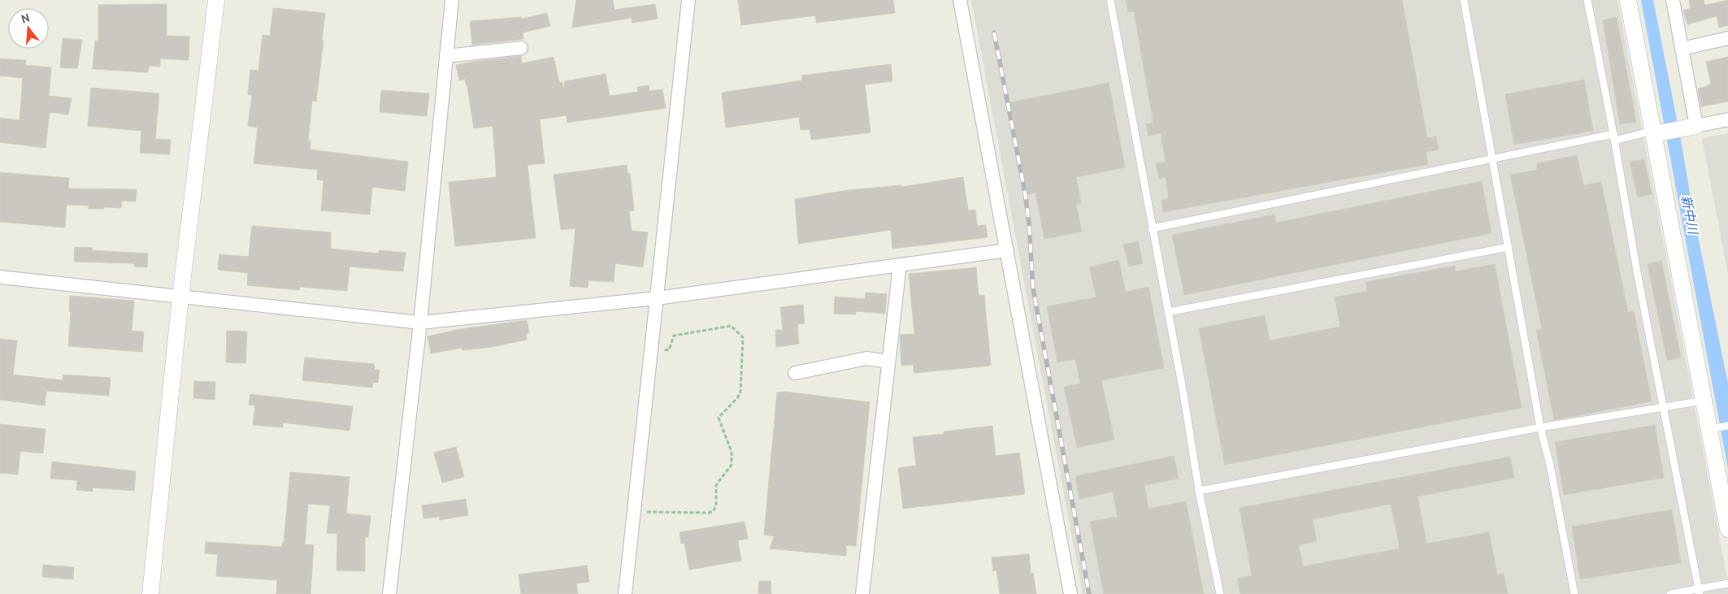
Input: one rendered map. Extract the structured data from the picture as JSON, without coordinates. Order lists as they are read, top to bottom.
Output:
{
  "water": ["新中川"],
  "north": "top"
}
